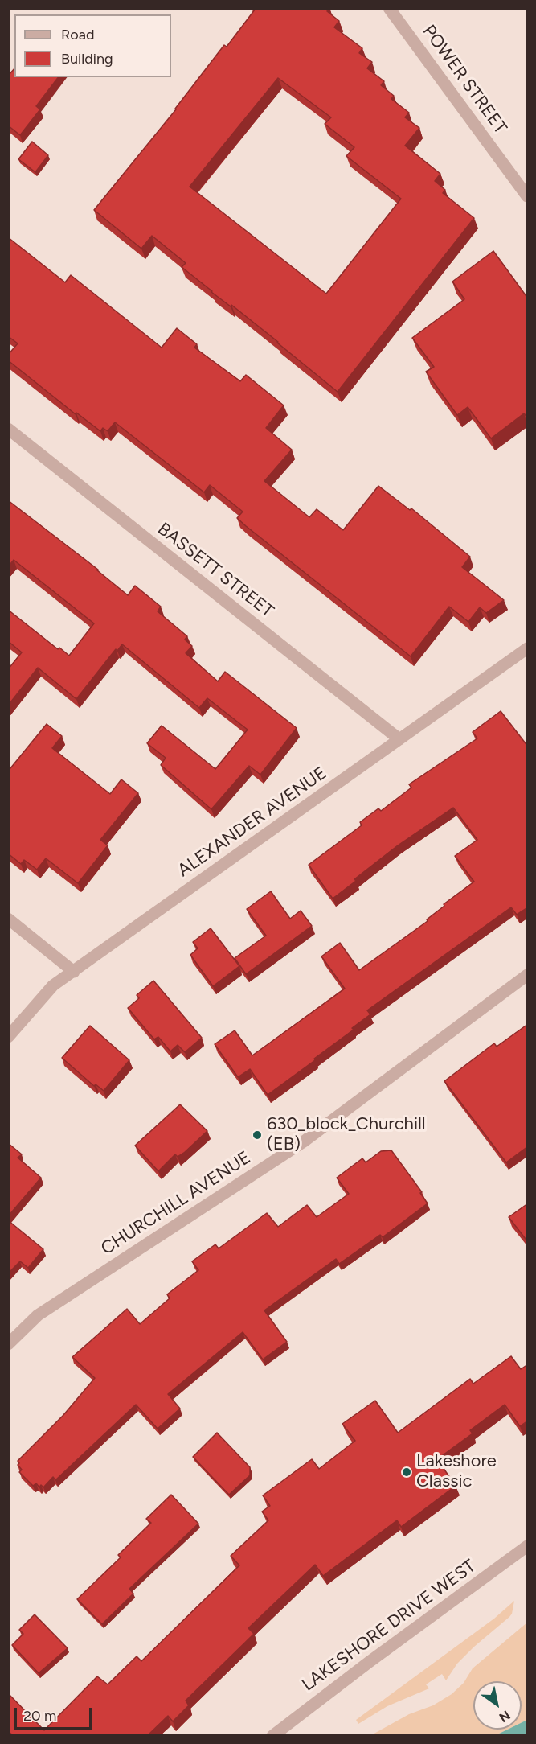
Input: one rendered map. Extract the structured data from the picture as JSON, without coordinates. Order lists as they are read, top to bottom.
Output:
{
  "streets": {
    "street": [
      "POWER STREET",
      "BASSETT STREET",
      "ALEXANDER AVENUE",
      "CHURCHILL AVENUE",
      "LAKESHORE DRIVE WEST"
    ]
  },
  "crossings": [
    ["BASSETT STREET", "ALEXANDER AVENUE"]
  ],
  "places": ["630_block_Churchill (EB)", "Lakeshore Classic"],
  "legend": ["Road", "Building"],
  "scale_bar": "20 m",
  "north": "bottom right"
}
